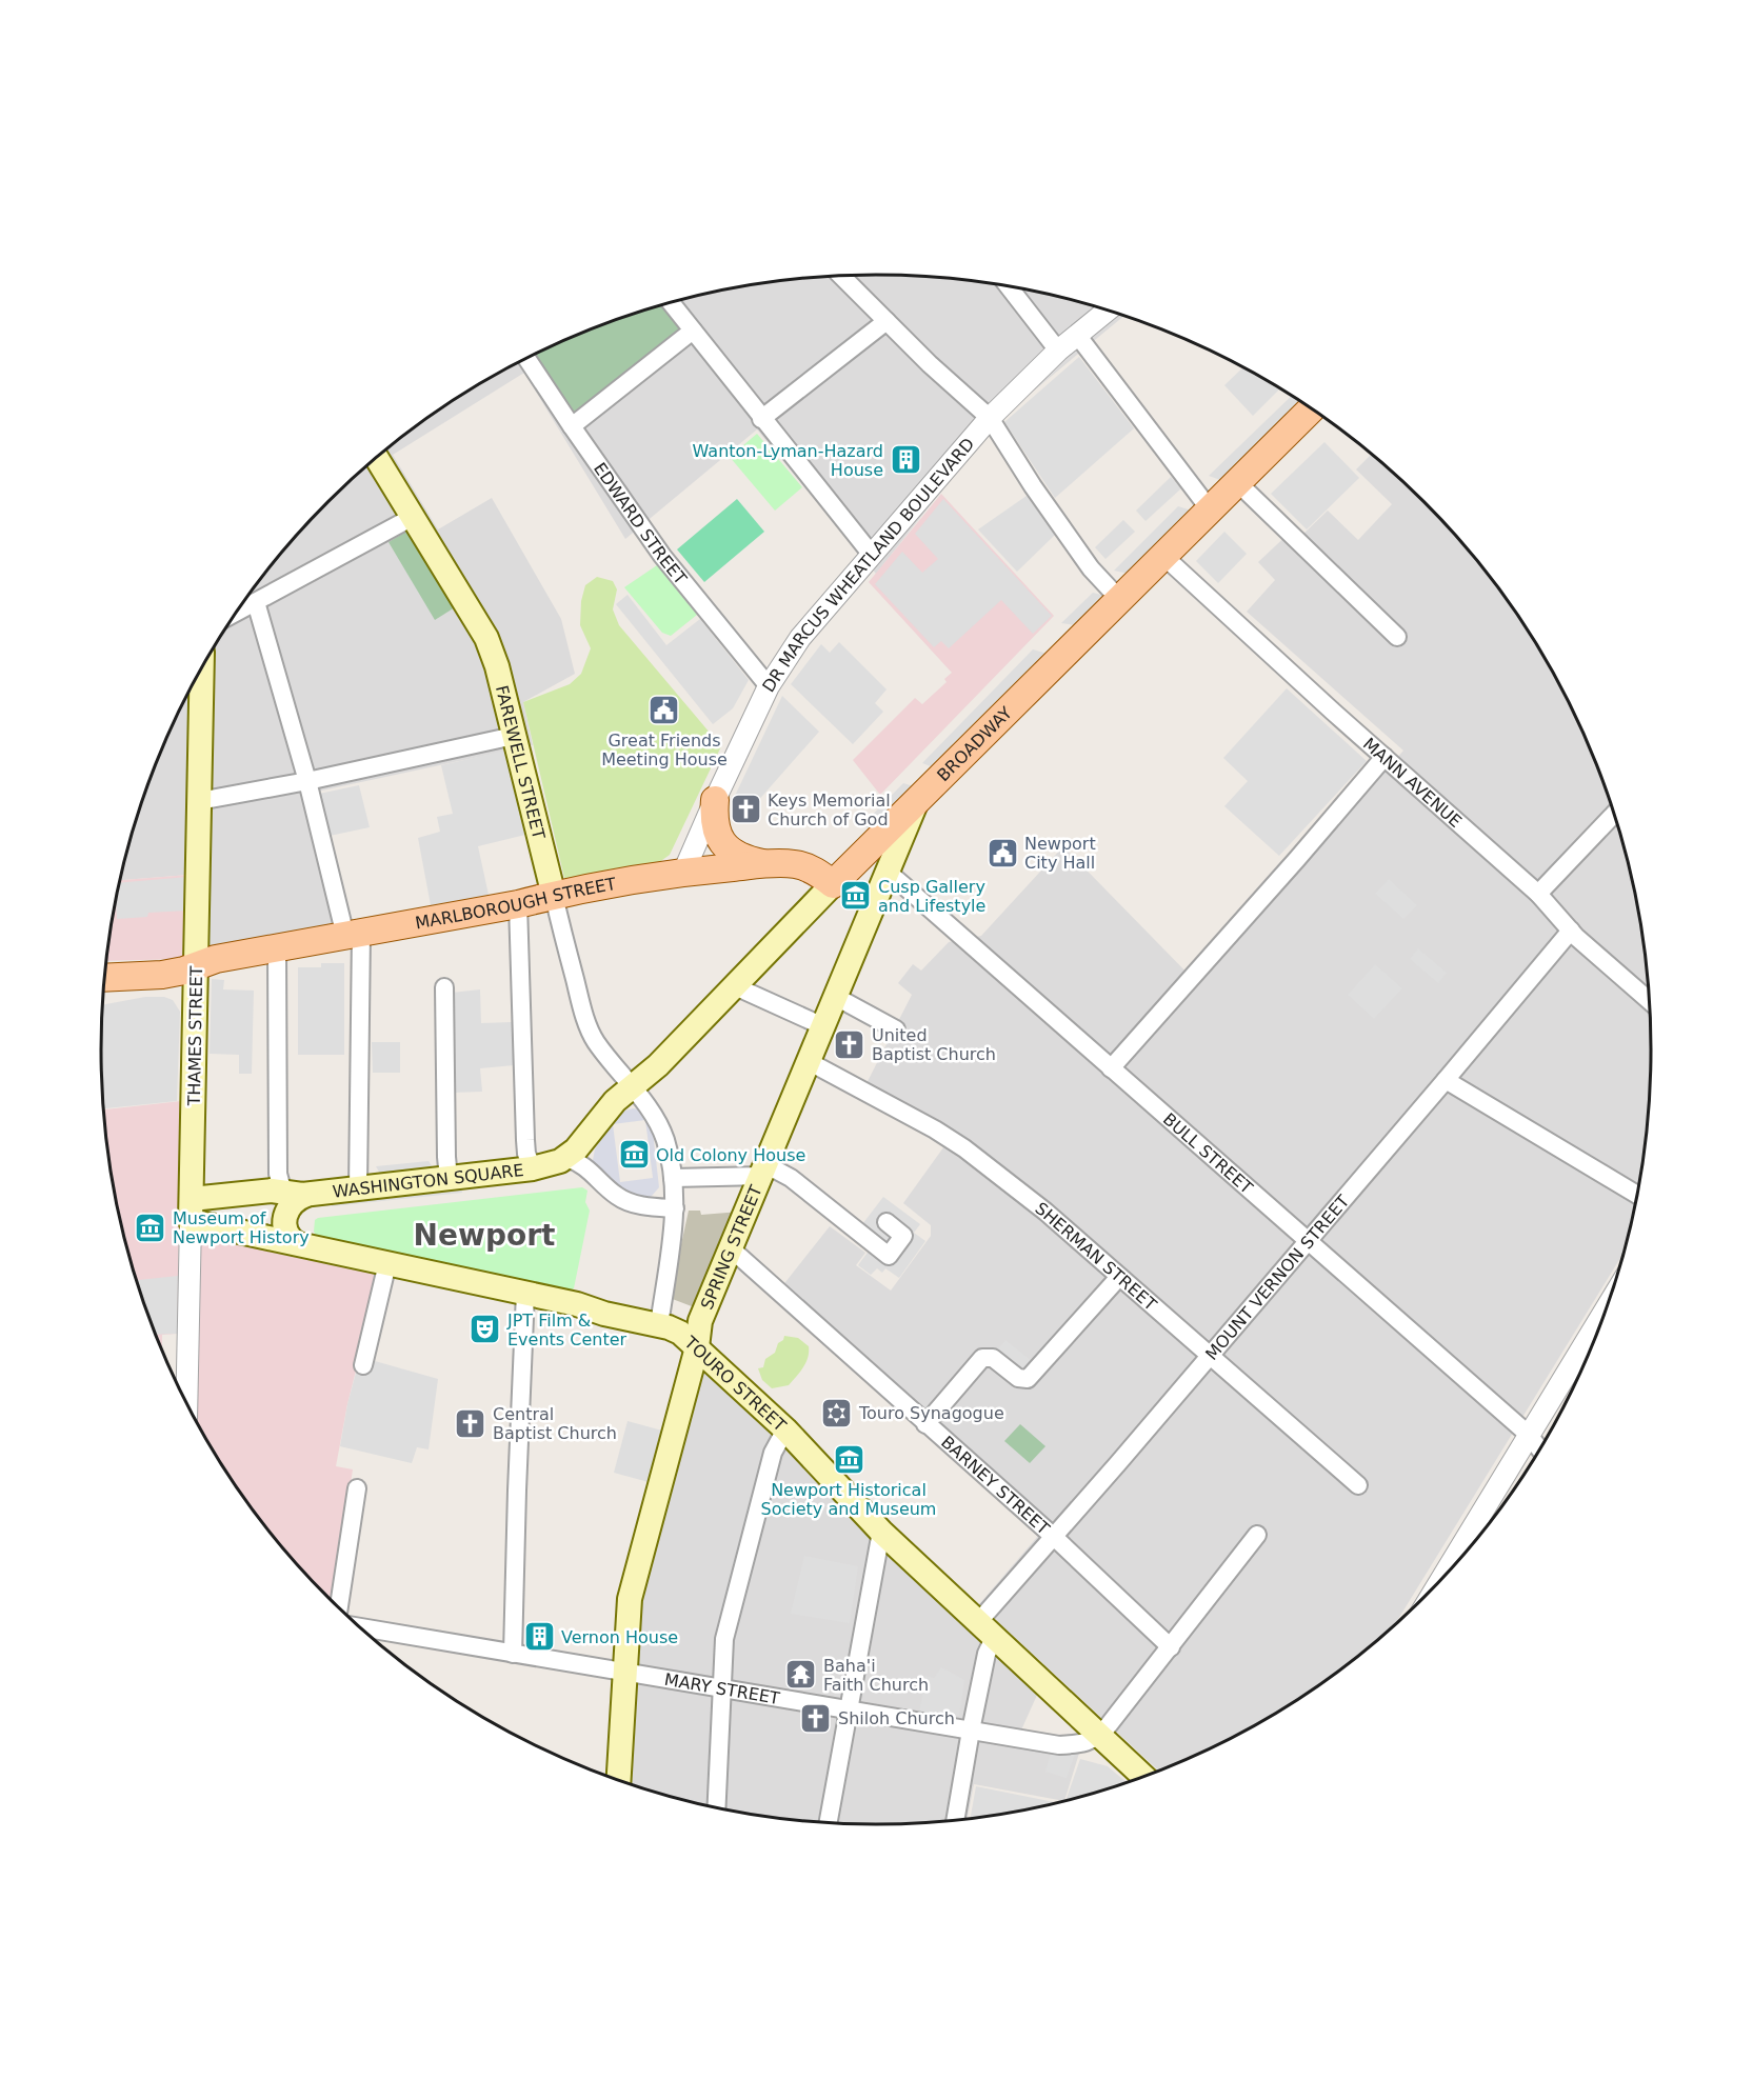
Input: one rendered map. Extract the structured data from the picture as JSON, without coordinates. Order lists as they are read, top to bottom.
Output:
{
  "streets": {
    "main road": [
      "BROADWAY",
      "FAREWELL STREET",
      "MARLBOROUGH STREET",
      "THAMES STREET",
      "WASHINGTON SQUARE",
      "SPRING STREET",
      "TOURO STREET"
    ],
    "street": [
      "EDWARD STREET",
      "DR MARCUS WHEATLAND BOULEVARD",
      "MANN AVENUE",
      "BULL STREET",
      "SHERMAN STREET",
      "MOUNT VERNON STREET",
      "BARNEY STREET",
      "MARY STREET"
    ]
  },
  "crossings": [
    ["EDWARD STREET", "DR MARCUS WHEATLAND BOULEVARD"],
    ["DR MARCUS WHEATLAND BOULEVARD", "MARLBOROUGH STREET"],
    ["BROADWAY", "FAREWELL STREET"],
    ["BROADWAY", "MANN AVENUE"],
    ["BROADWAY", "MARLBOROUGH STREET"],
    ["BROADWAY", "WASHINGTON SQUARE"],
    ["BROADWAY", "SPRING STREET"],
    ["FAREWELL STREET", "MARLBOROUGH STREET"],
    ["FAREWELL STREET", "WASHINGTON SQUARE"],
    ["FAREWELL STREET", "TOURO STREET"],
    ["MANN AVENUE", "MOUNT VERNON STREET"],
    ["MARLBOROUGH STREET", "THAMES STREET"],
    ["THAMES STREET", "WASHINGTON SQUARE"],
    ["THAMES STREET", "TOURO STREET"],
    ["BULL STREET", "SPRING STREET"],
    ["BULL STREET", "MOUNT VERNON STREET"],
    ["WASHINGTON SQUARE", "TOURO STREET"],
    ["SPRING STREET", "SHERMAN STREET"],
    ["SPRING STREET", "TOURO STREET"],
    ["SPRING STREET", "BARNEY STREET"],
    ["SPRING STREET", "MARY STREET"],
    ["SHERMAN STREET", "MOUNT VERNON STREET"],
    ["MOUNT VERNON STREET", "TOURO STREET"],
    ["MOUNT VERNON STREET", "BARNEY STREET"],
    ["TOURO STREET", "MARY STREET"]
  ],
  "districts": ["Newport"],
  "places": {
    "building": ["Wanton-Lyman-Hazard House", "Vernon House"],
    "public building": ["Great Friends Meeting House", "Newport City Hall"],
    "church": [
      "Keys Memorial Church of God",
      "United Baptist Church",
      "Central Baptist Church",
      "Shiloh Church"
    ],
    "museum": [
      "Cusp Gallery and Lifestyle",
      "Old Colony House",
      "Museum of Newport History",
      "Newport Historical Society and Museum"
    ],
    "theatre": ["JPT Film & Events Center"],
    "synagogue": ["Touro Synagogue"],
    "temple": ["Baha'i Faith Church"]
  }
}
